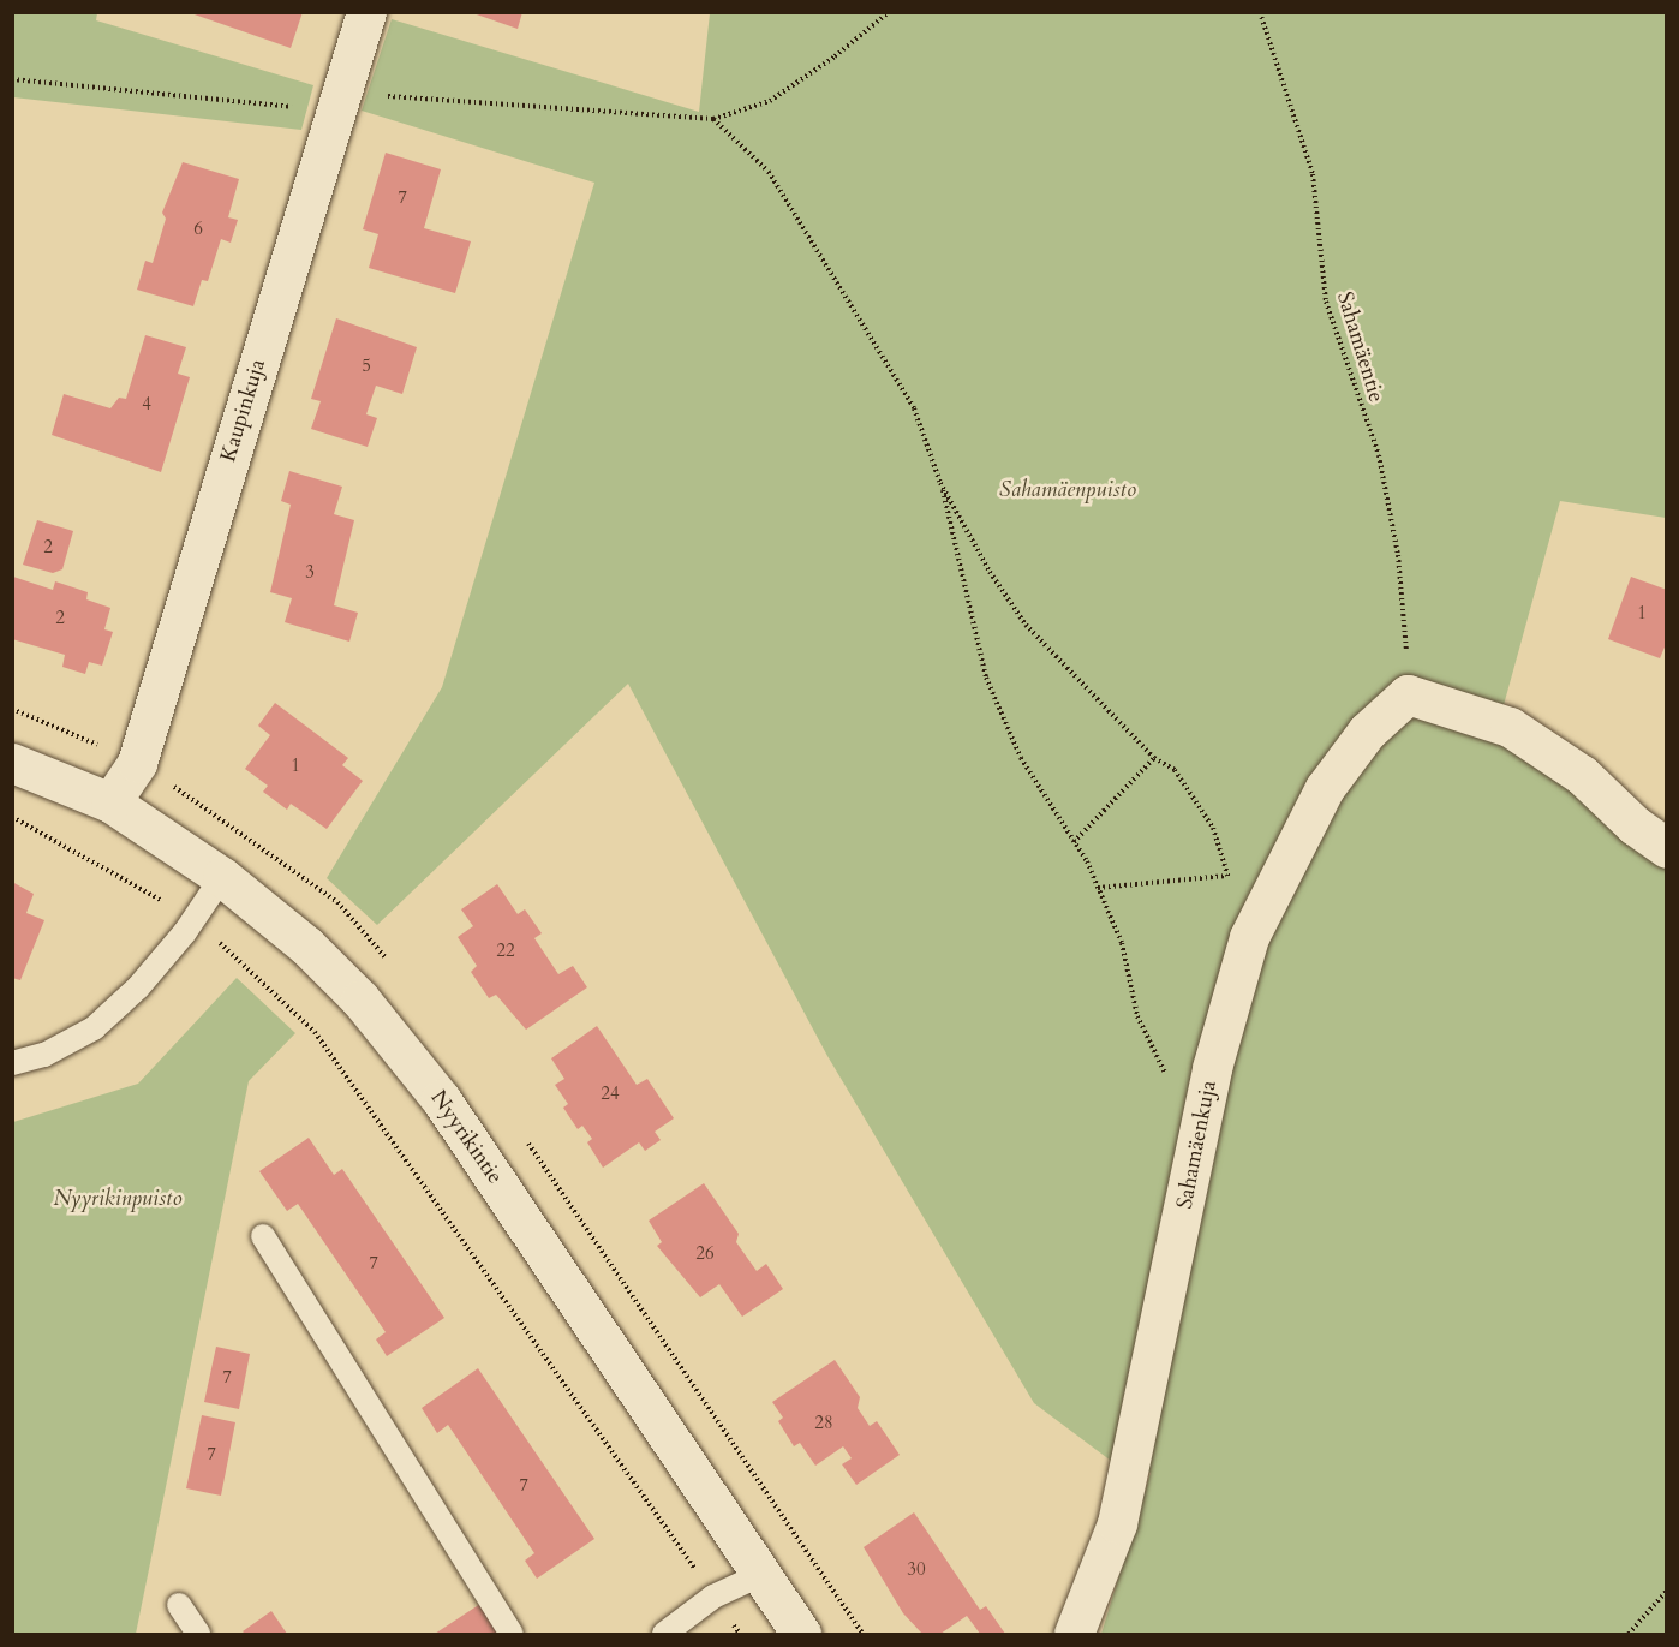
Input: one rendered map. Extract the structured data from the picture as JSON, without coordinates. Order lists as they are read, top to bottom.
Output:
{
  "streets": {
    "street": ["Kaupinkuja", "Nyyrikintie", "Sahamäenkuja"],
    "path": ["Sahamäentie"]
  },
  "crossings": [
    ["Sahamäentie", "Sahamäenkuja"],
    ["Kaupinkuja", "Nyyrikintie"]
  ],
  "parks": ["Sahamäenpuisto", "Nyyrikinpuisto"],
  "house_numbers": [
    "7",
    "6",
    "5",
    "4",
    "2",
    "3",
    "1",
    "2",
    "1",
    "22",
    "24",
    "26",
    "7",
    "7",
    "28",
    "7",
    "7",
    "30"
  ]
}
